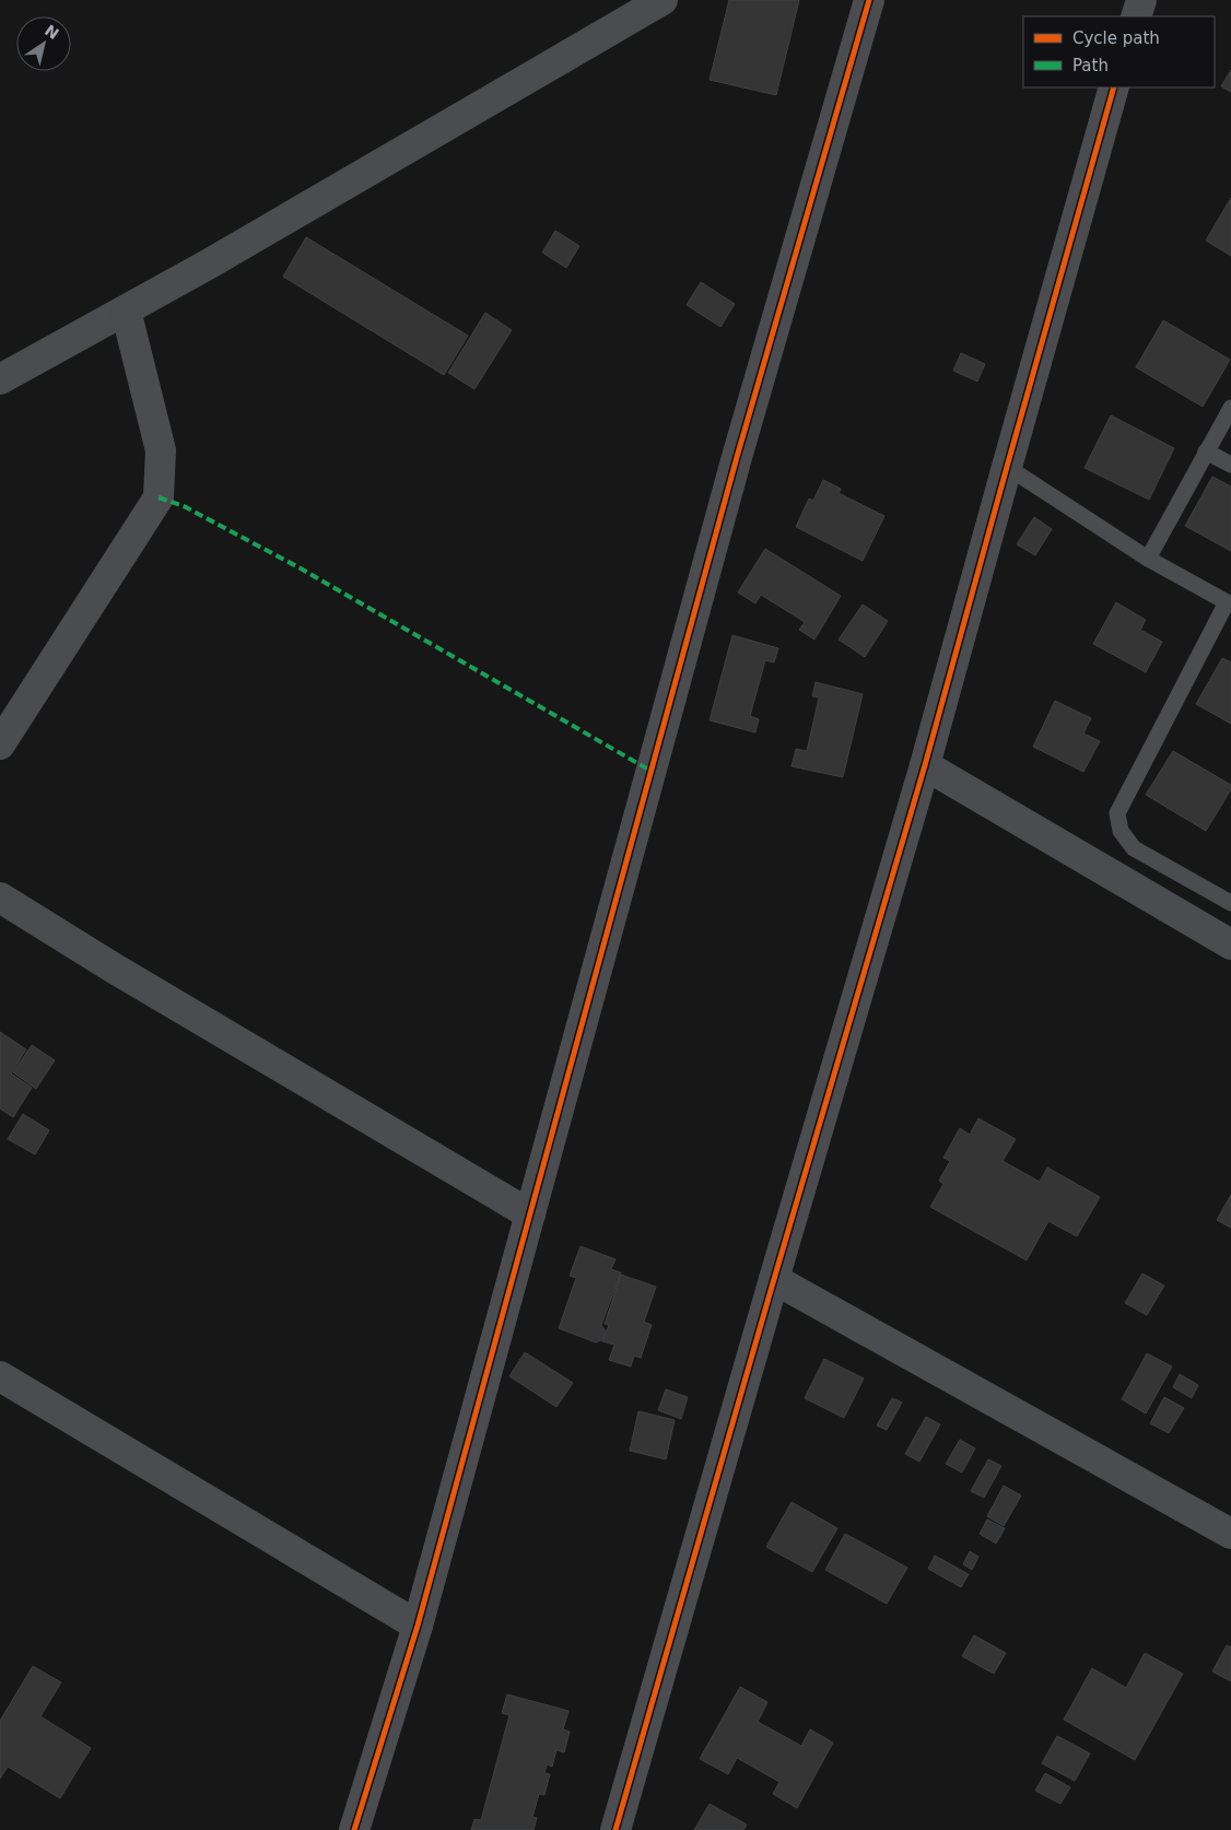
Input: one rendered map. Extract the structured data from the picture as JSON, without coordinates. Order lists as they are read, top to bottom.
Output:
{
  "legend": ["Cycle path", "Path"],
  "north": "top right"
}
